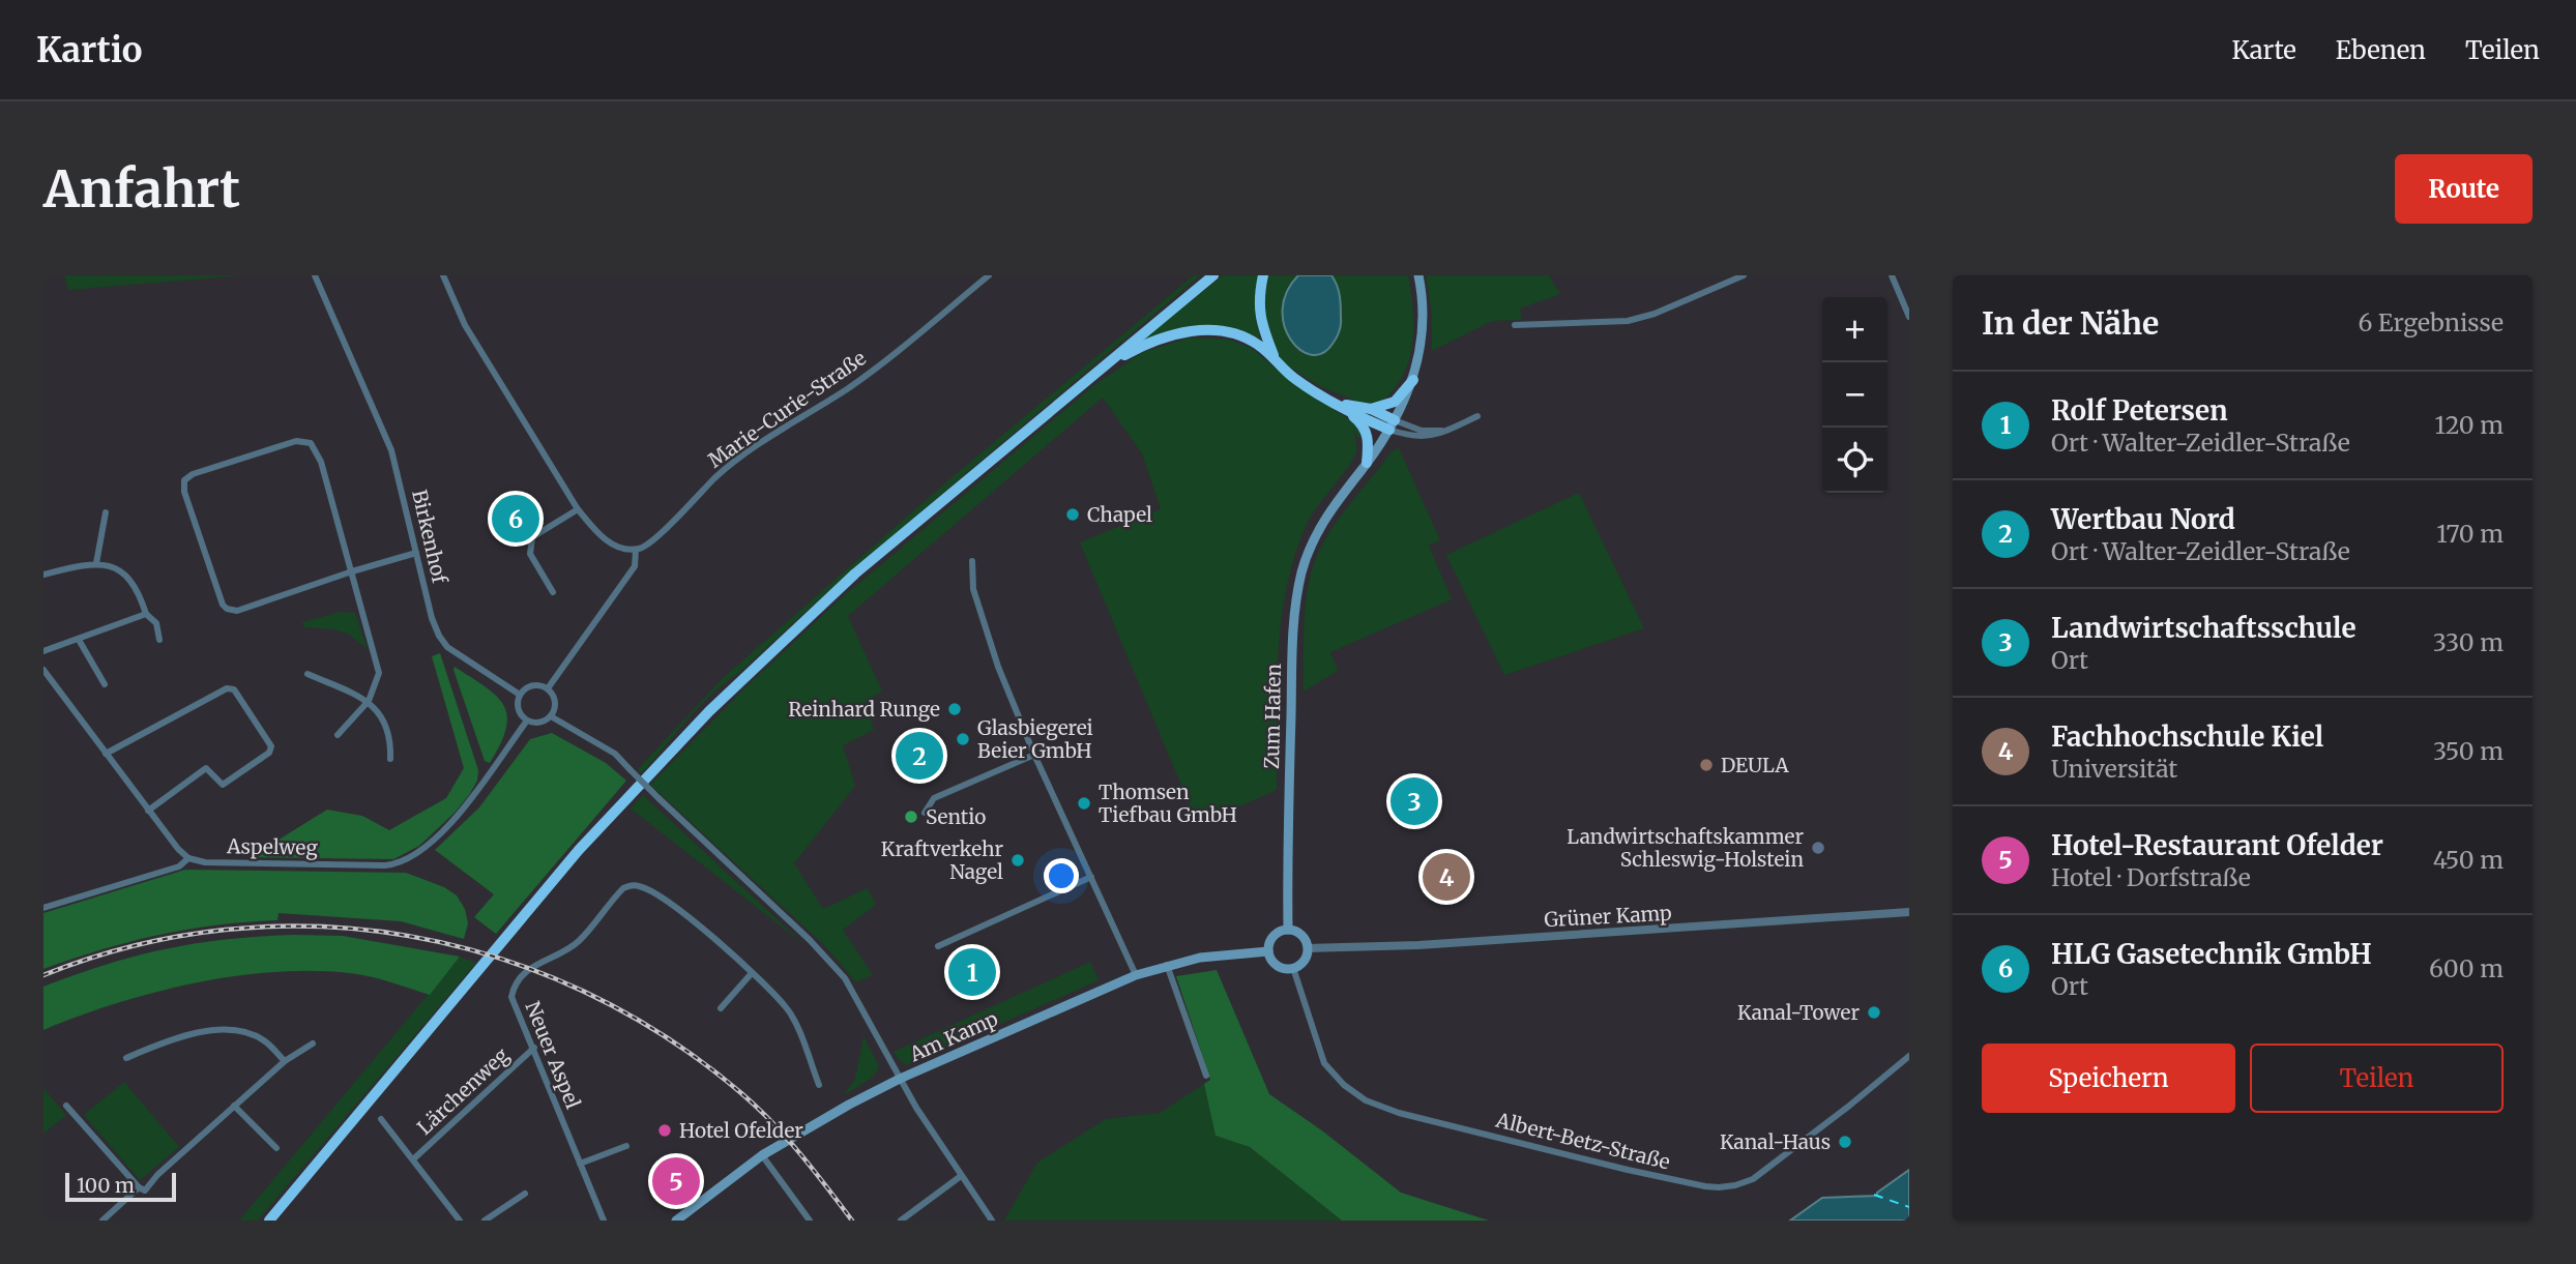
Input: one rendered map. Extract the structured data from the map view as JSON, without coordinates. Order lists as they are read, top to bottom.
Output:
{
  "streets": {
    "main road": ["Zum Hafen", "Am Kamp"],
    "street": [
      "Marie-Curie-Straße",
      "Birkenhof",
      "Aspelweg",
      "Grüner Kamp",
      "Neuer Aspel",
      "Lärchenweg",
      "Albert-Betz-Straße"
    ]
  },
  "crossings": [
    ["Birkenhof", "Aspelweg"],
    ["Zum Hafen", "Grüner Kamp"],
    ["Zum Hafen", "Am Kamp"],
    ["Zum Hafen", "Albert-Betz-Straße"],
    ["Grüner Kamp", "Am Kamp"],
    ["Grüner Kamp", "Albert-Betz-Straße"],
    ["Am Kamp", "Albert-Betz-Straße"],
    ["Neuer Aspel", "Lärchenweg"]
  ],
  "places": [
    "Chapel",
    "Reinhard Runge",
    "Glasbiegerei Beier GmbH",
    "DEULA",
    "Thomsen Tiefbau GmbH",
    "Sentio",
    "Landwirtschaftskammer Schleswig-Holstein",
    "Kraftverkehr Nagel",
    "Kanal-Tower",
    "Hotel Ofelder",
    "Kanal-Haus"
  ],
  "scale_bar": "100 m",
  "page": {
    "header": "Kartio",
    "nav": ["Karte", "Ebenen", "Teilen"],
    "buttons": [
      "Route",
      ["Speichern", "Teilen"]
    ],
    "title": "Anfahrt",
    "heading": ["In der Nähe", "6 Ergebnisse"],
    "map_buttons": ["+", "−"],
    "list": [
      {
        "mark": "1",
        "name": "Rolf Petersen",
        "note": "Ort · Walter-Zeidler-Straße",
        "value": "120 m"
      },
      {
        "mark": "2",
        "name": "Wertbau Nord",
        "note": "Ort · Walter-Zeidler-Straße",
        "value": "170 m"
      },
      {
        "mark": "3",
        "name": "Landwirtschaftsschule",
        "note": "Ort",
        "value": "330 m"
      },
      {
        "mark": "4",
        "name": "Fachhochschule Kiel",
        "note": "Universität",
        "value": "350 m"
      },
      {
        "mark": "5",
        "name": "Hotel-Restaurant Ofelder",
        "note": "Hotel · Dorfstraße",
        "value": "450 m"
      },
      {
        "mark": "6",
        "name": "HLG Gasetechnik GmbH",
        "note": "Ort",
        "value": "600 m"
      }
    ],
    "pins": [
      "6",
      "2",
      "3",
      "4",
      "1",
      "5"
    ],
    "scale": "100 m"
  }
}
